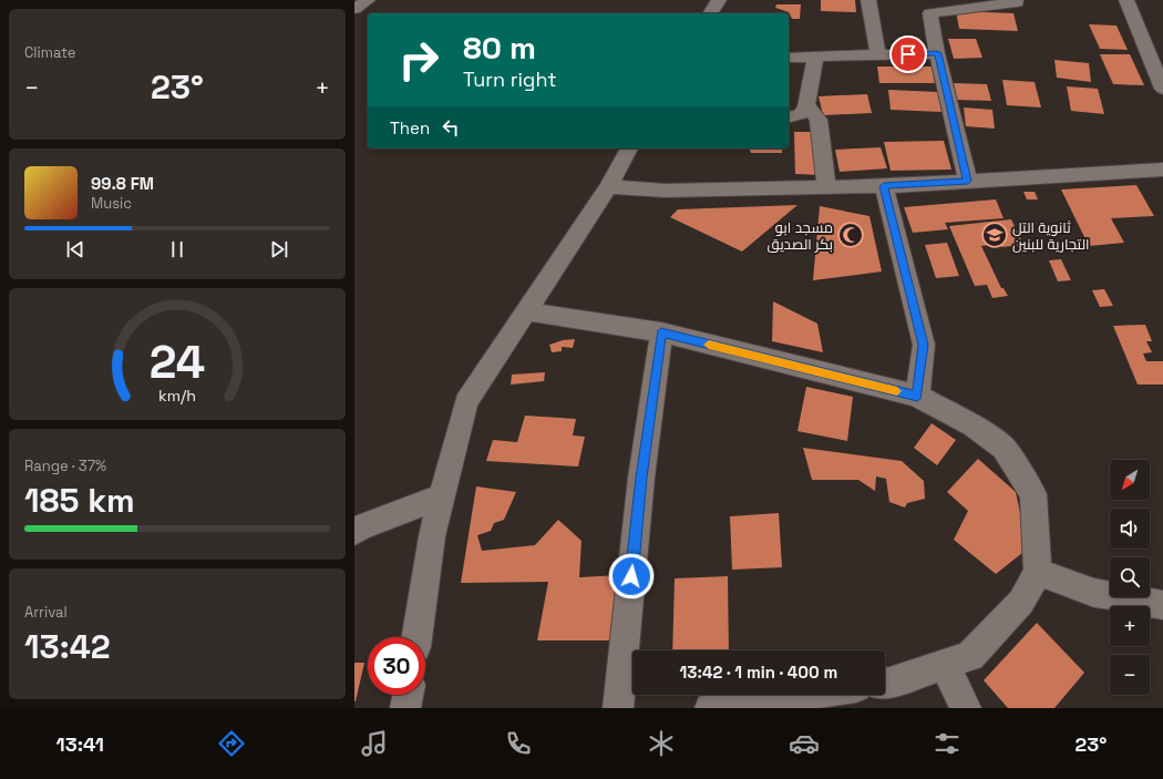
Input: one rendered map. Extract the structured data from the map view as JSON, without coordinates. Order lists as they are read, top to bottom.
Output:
{
  "places": {
    "mosque": ["مسجد ابو بكر الصديق"],
    "school or university": ["ثانوية التل التجارية للبنين"]
  },
  "north": "bottom left",
  "page": {
    "tile": [
      "Climate",
      ["Range · 37%", "185 km"],
      ["Arrival", "13:42"]
    ],
    "turn": ["80 m", "Turn right"],
    "heat": ["−", "23°", "+"],
    "then": "Then",
    "song": ["99.8 FM", "Music"],
    "map_buttons": ["+", "−"],
    "limit": "30",
    "trip": "13:42 · 1 min · 400 m",
    "tabs": ["13:41", "23°"],
    "gauge": ["24", "km/h"]
  }
}
